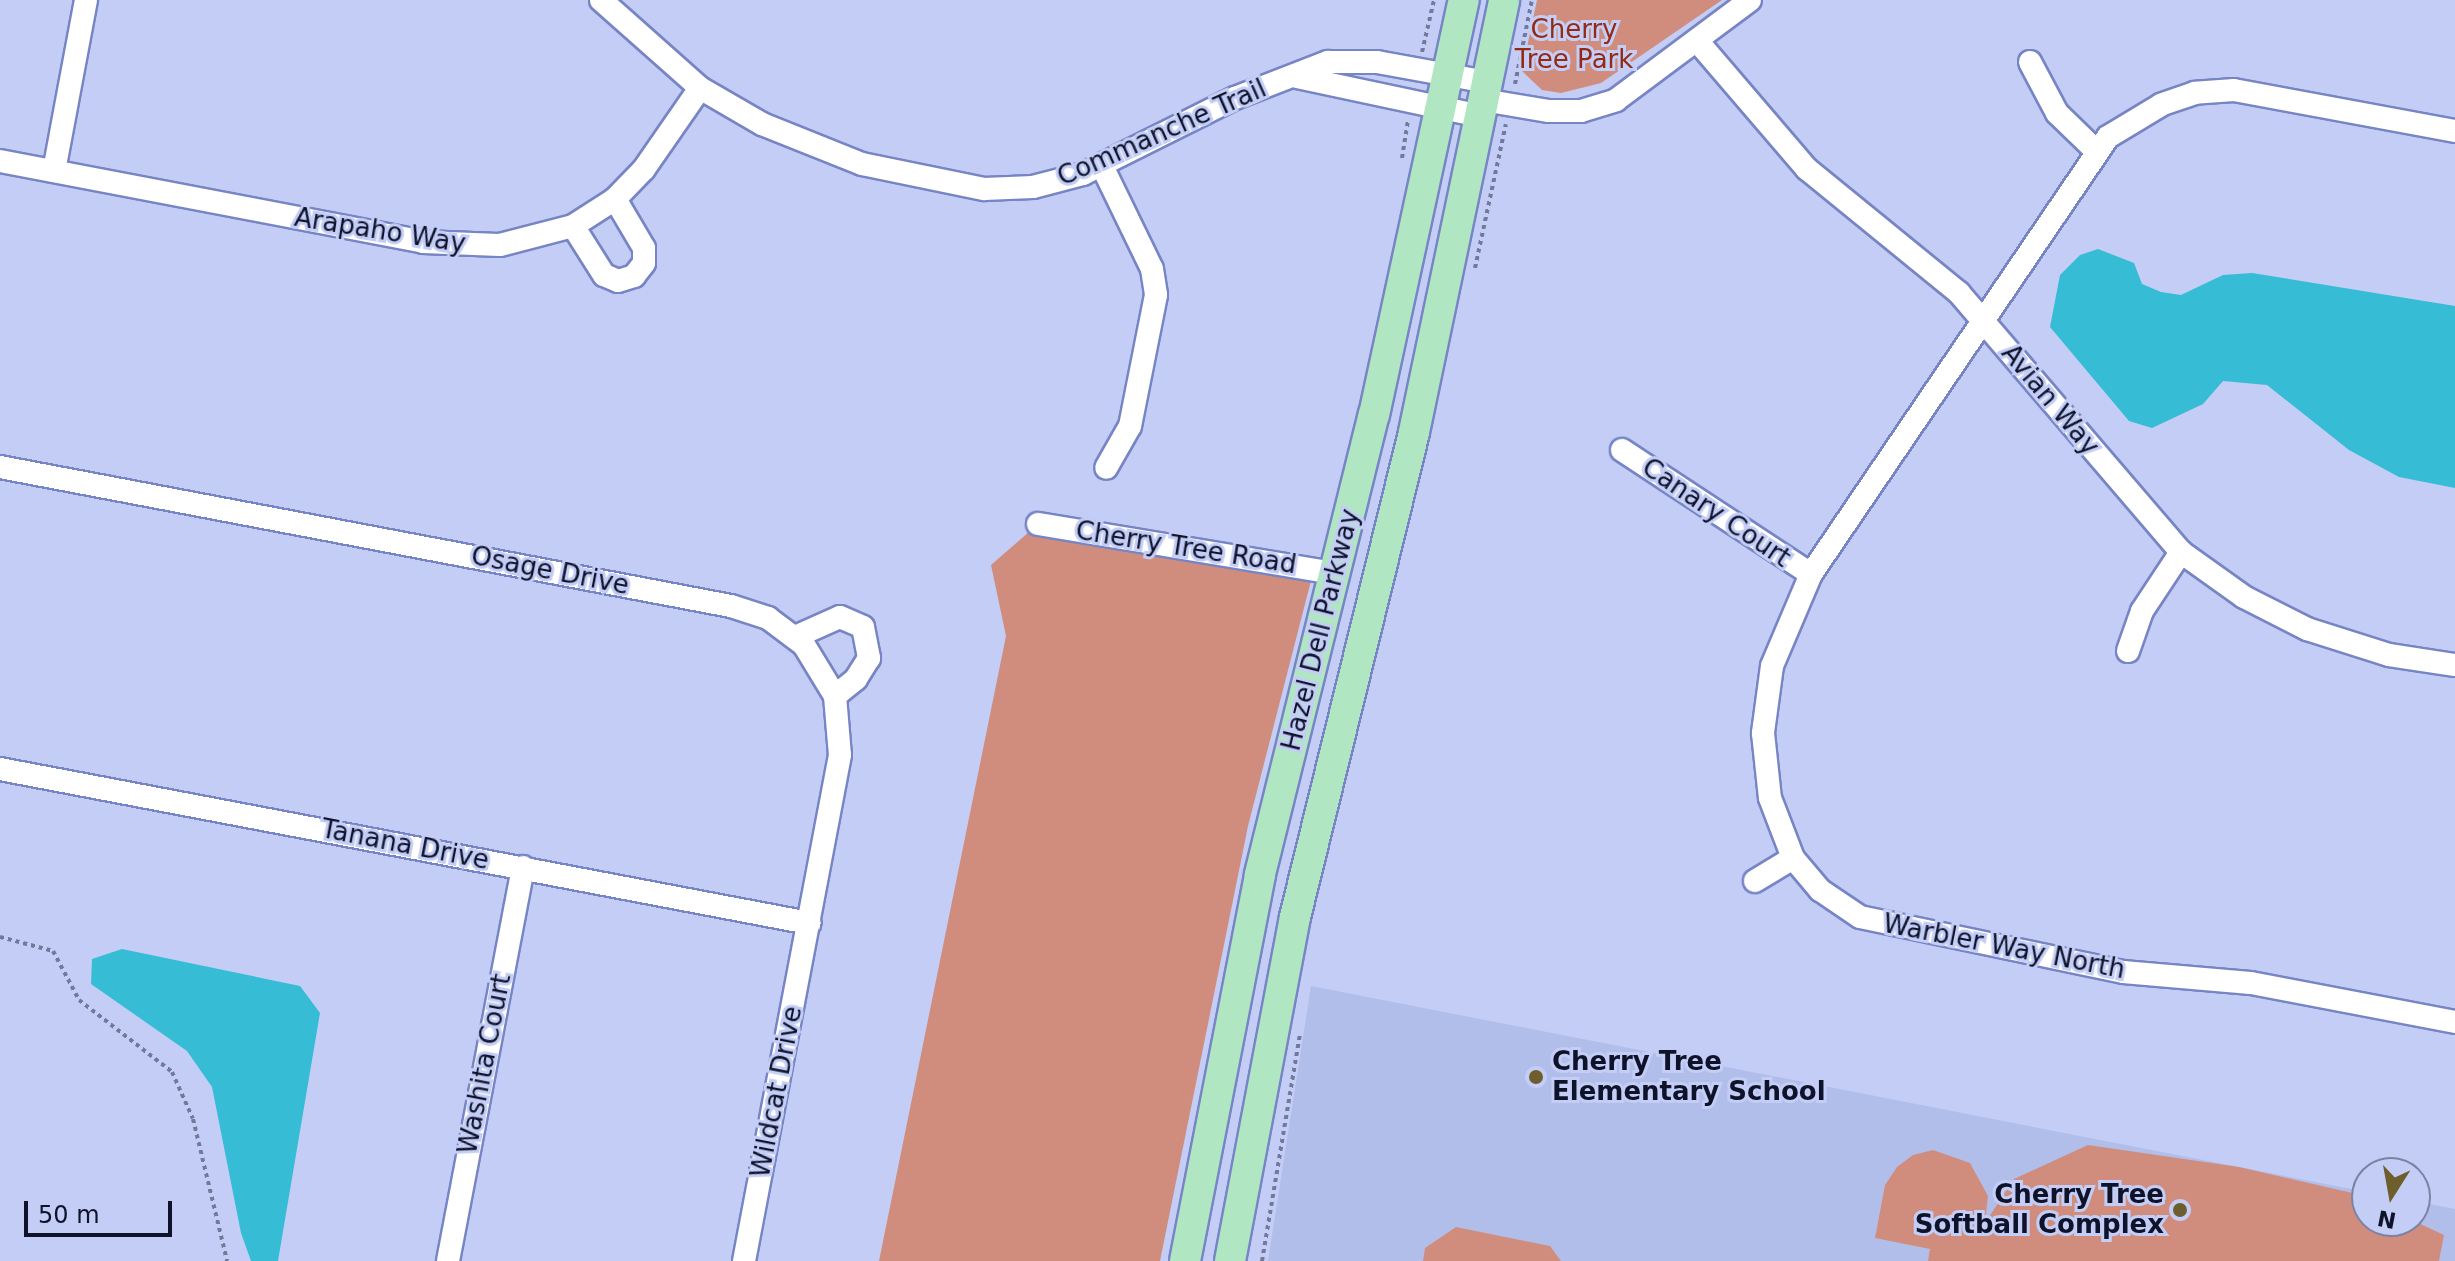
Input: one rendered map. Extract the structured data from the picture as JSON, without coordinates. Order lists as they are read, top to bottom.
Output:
{
  "streets": {
    "main road": ["Hazel Dell Parkway"],
    "street": [
      "Commanche Trail",
      "Arapaho Way",
      "Avian Way",
      "Canary Court",
      "Cherry Tree Road",
      "Osage Drive",
      "Tanana Drive",
      "Warbler Way North",
      "Washita Court",
      "Wildcat Drive"
    ]
  },
  "crossings": [
    ["Commanche Trail", "Arapaho Way"],
    ["Commanche Trail", "Hazel Dell Parkway"],
    ["Avian Way", "Warbler Way North"],
    ["Canary Court", "Warbler Way North"],
    ["Cherry Tree Road", "Hazel Dell Parkway"],
    ["Osage Drive", "Tanana Drive"],
    ["Osage Drive", "Wildcat Drive"],
    ["Tanana Drive", "Washita Court"],
    ["Tanana Drive", "Wildcat Drive"]
  ],
  "parks": ["Cherry Tree Park"],
  "places": ["Cherry Tree Elementary School", "Cherry Tree Softball Complex"],
  "scale_bar": "50 m",
  "north": "bottom"
}
